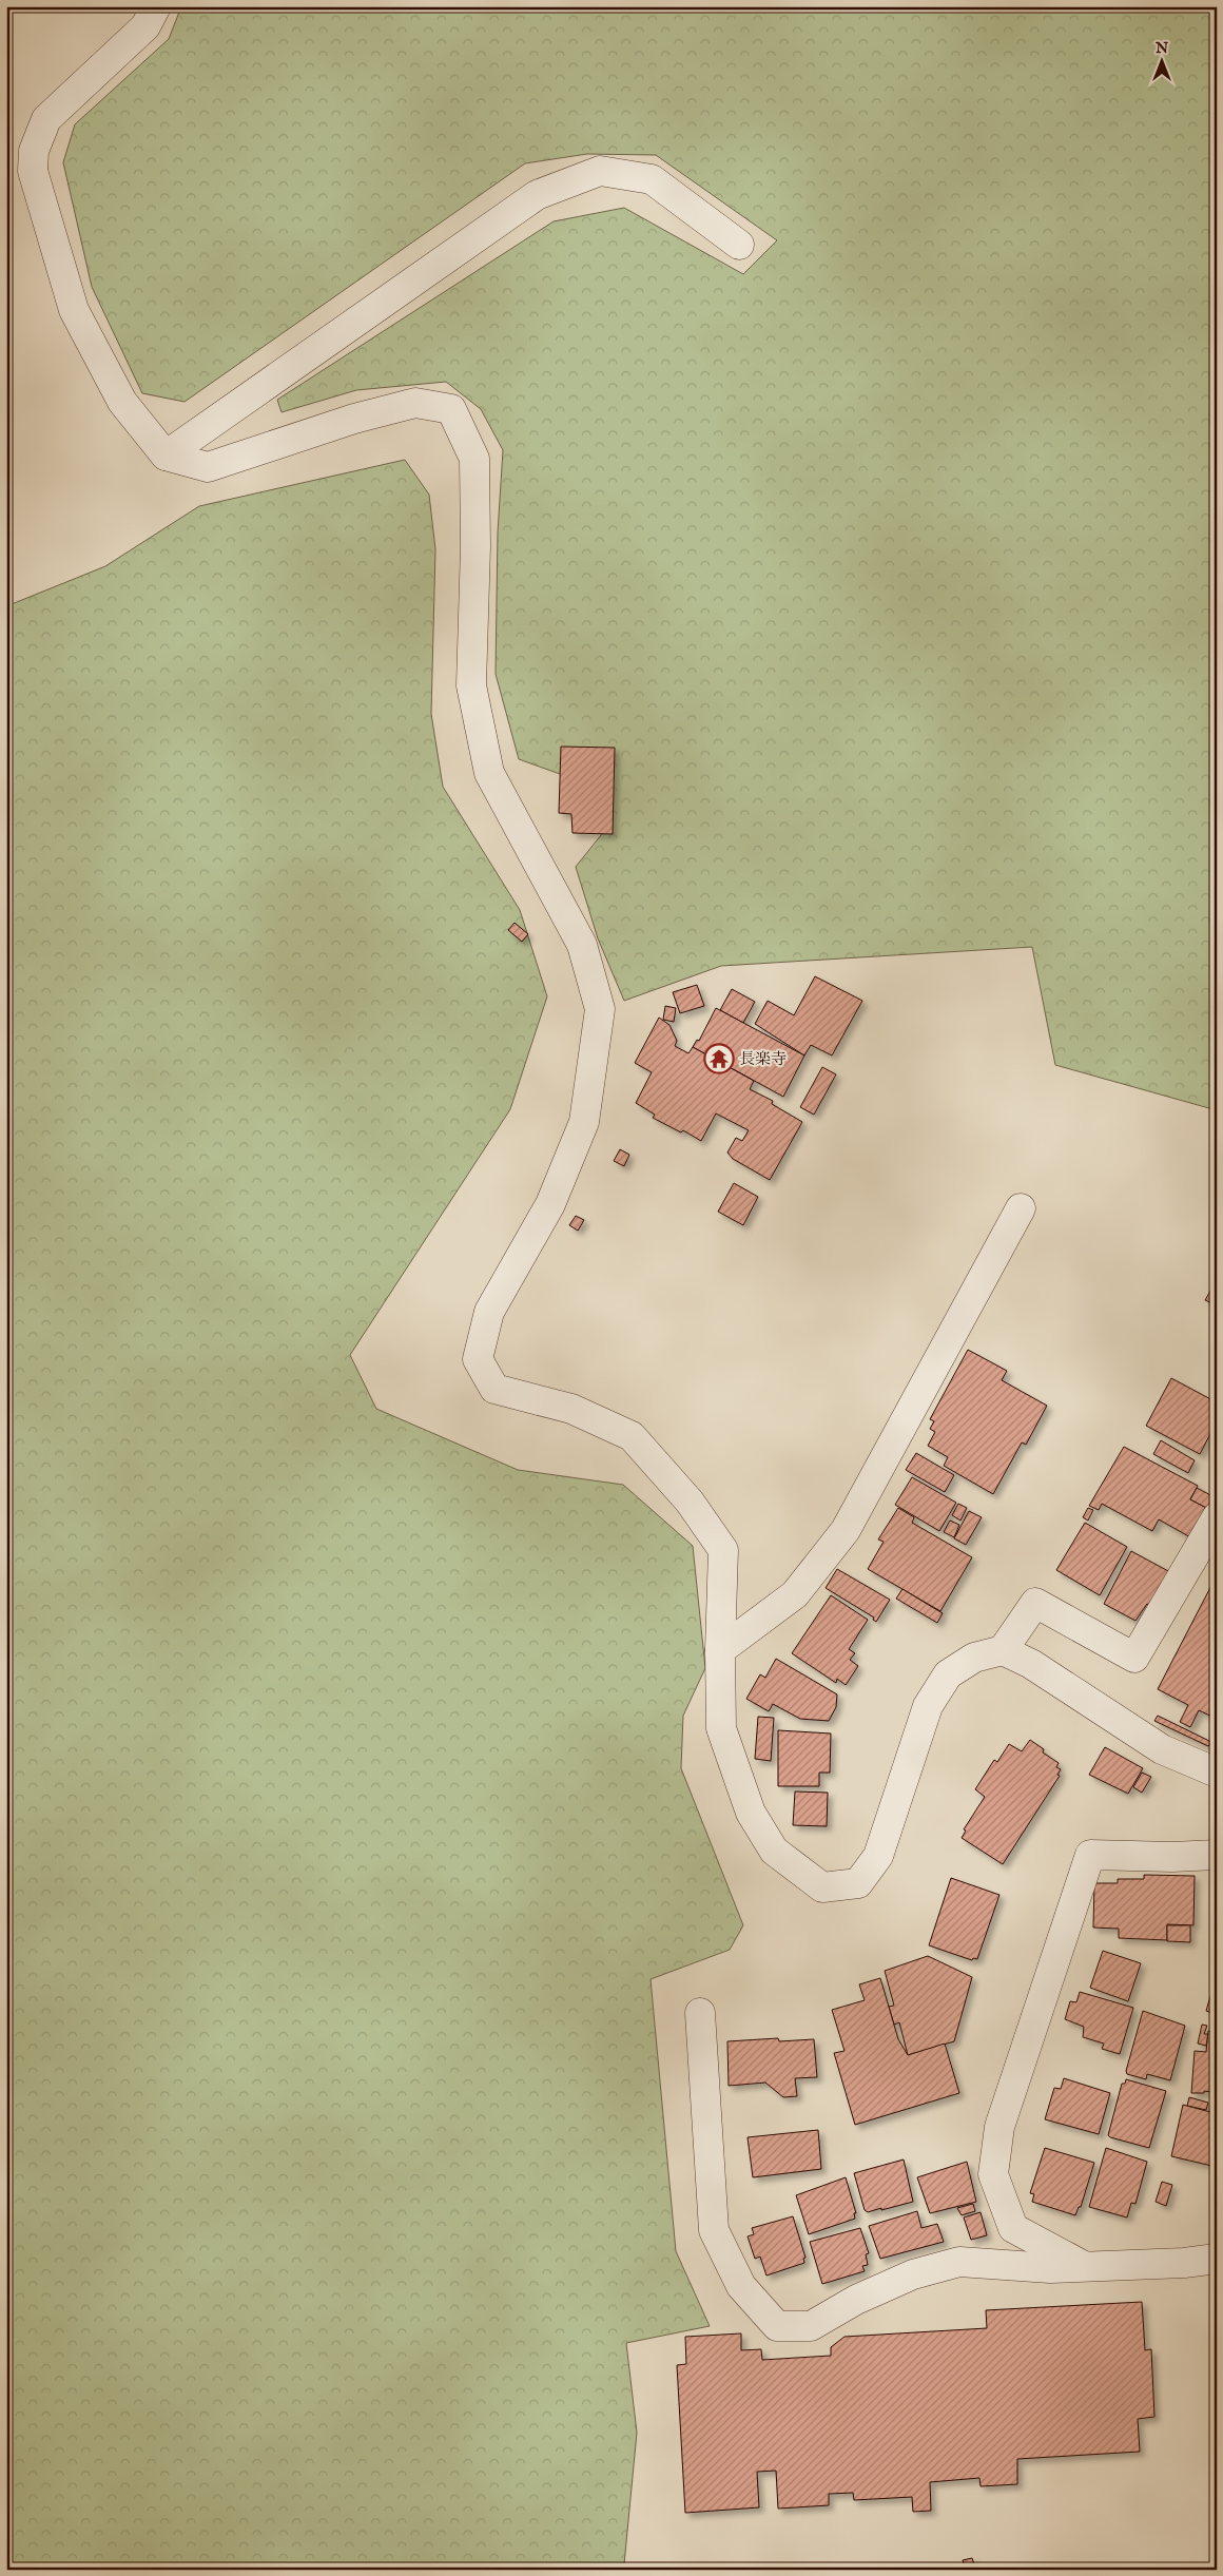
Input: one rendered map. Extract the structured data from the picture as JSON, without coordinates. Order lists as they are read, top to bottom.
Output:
{
  "places": {
    "temple": ["長楽寺"]
  },
  "north": "top"
}
